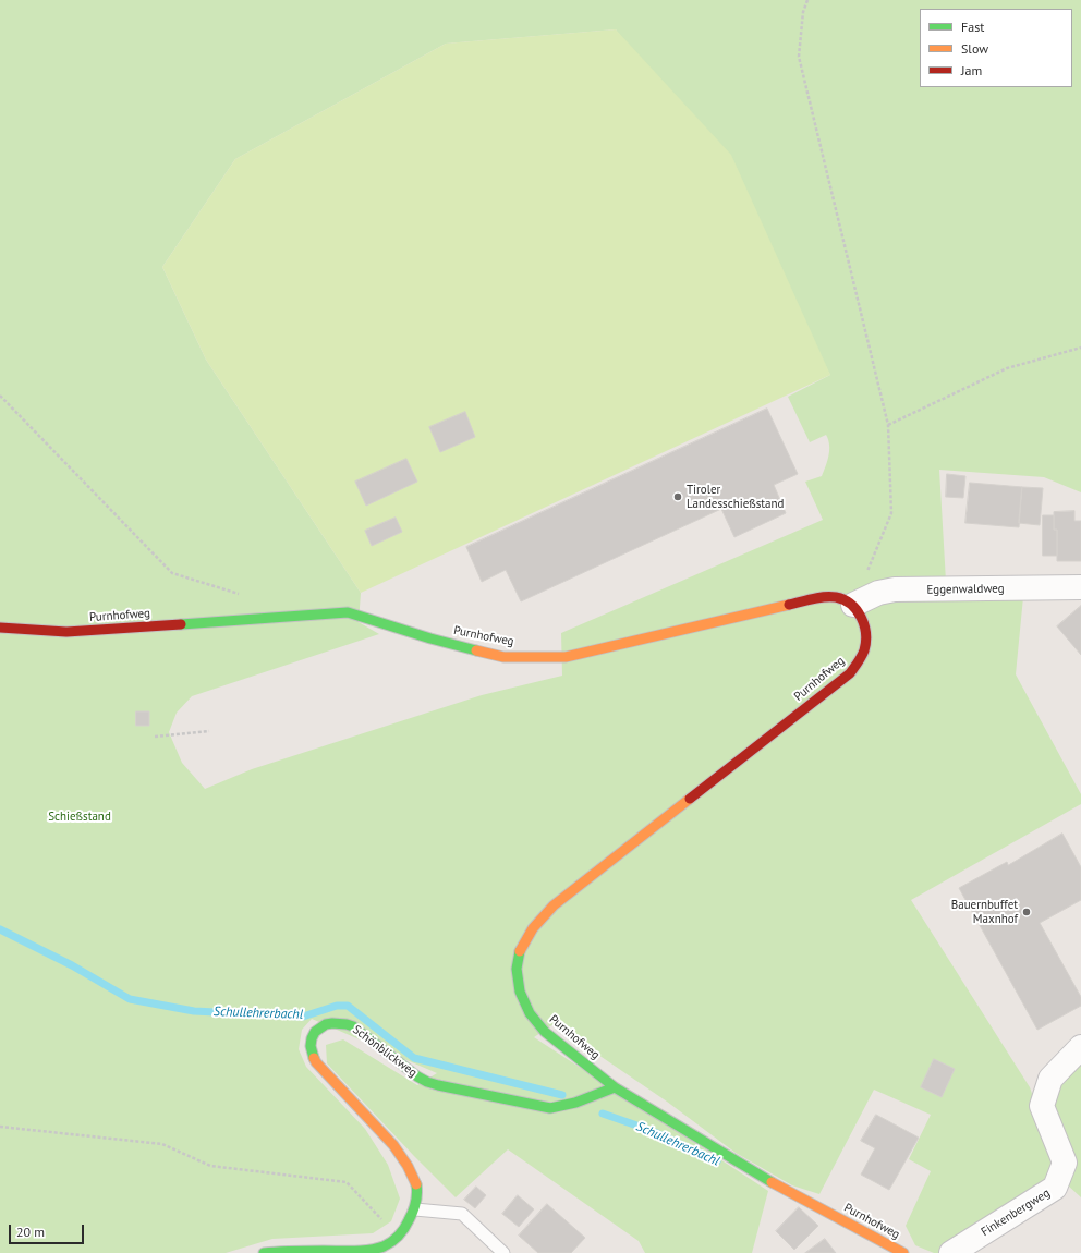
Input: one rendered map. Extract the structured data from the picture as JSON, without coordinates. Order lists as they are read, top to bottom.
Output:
{
  "streets": {
    "street": [
      "Eggenwaldweg",
      "Purnhofweg",
      "Schönblickweg",
      "Finkenbergweg"
    ]
  },
  "crossings": [
    ["Eggenwaldweg", "Purnhofweg"],
    ["Purnhofweg", "Schönblickweg"]
  ],
  "water": ["Schullehrerbachl"],
  "parks": ["Schießstand"],
  "places": ["Tiroler Landesschießstand", "Bauernbuffet Maxnhof"],
  "legend": ["Fast", "Slow", "Jam"],
  "scale_bar": "20 m"
}
